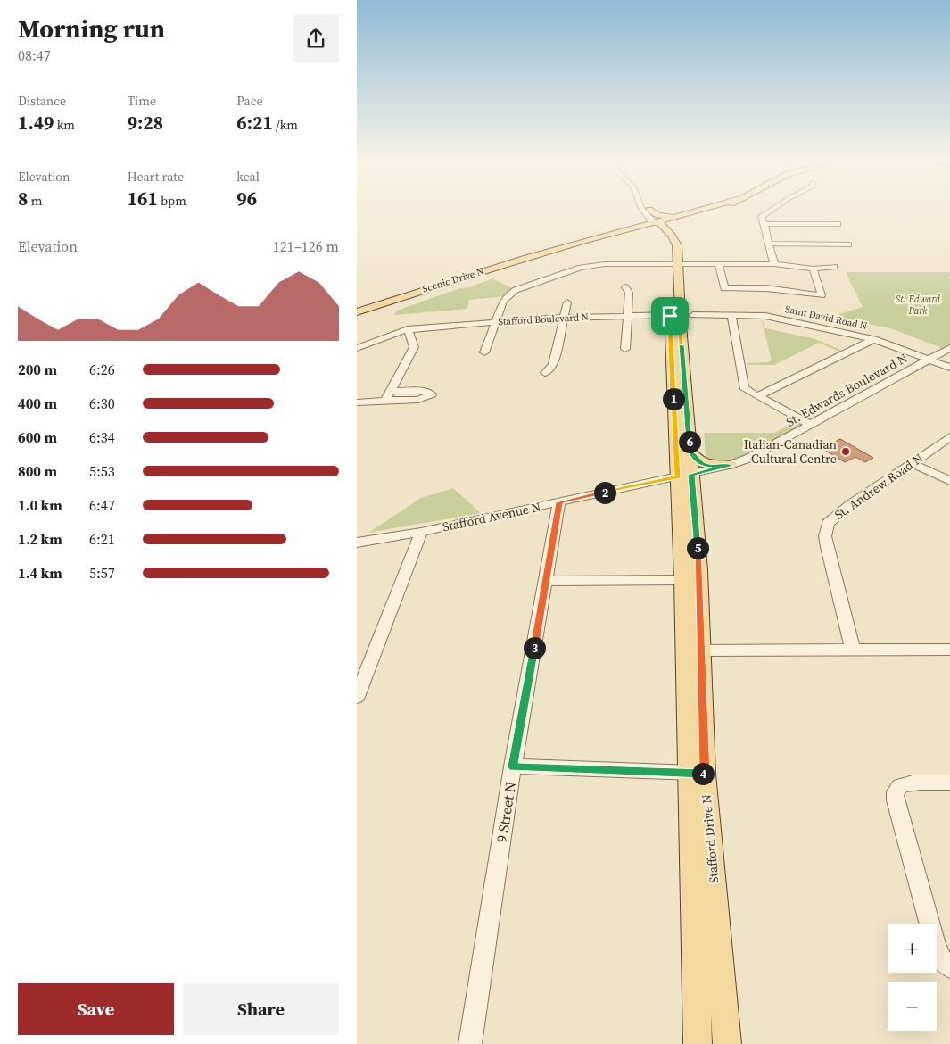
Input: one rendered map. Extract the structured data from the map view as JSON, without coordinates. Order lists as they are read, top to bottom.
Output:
{
  "streets": {
    "main road": ["Scenic Drive N", "Stafford Drive N"],
    "street": [
      "Saint David Road N",
      "Stafford Boulevard N",
      "St. Edwards Boulevard N",
      "St. Andrew Road N",
      "Stafford Avenue N",
      "9 Street N"
    ]
  },
  "crossings": [
    ["Scenic Drive N", "Stafford Drive N"],
    ["Saint David Road N", "St. Edwards Boulevard N"],
    ["Stafford Boulevard N", "Stafford Drive N"],
    ["St. Edwards Boulevard N", "Stafford Avenue N"],
    ["St. Edwards Boulevard N", "Stafford Drive N"],
    ["Stafford Avenue N", "9 Street N"],
    ["Stafford Avenue N", "Stafford Drive N"]
  ],
  "parks": ["St. Edward Park"],
  "places": ["Italian-Canadian Cultural Centre"],
  "page": {
    "heading": ["Morning run", "08:47"],
    "stats": [
      ["Distance", "1.49 km"],
      ["Time", "9:28"],
      ["Pace", "6:21 /km"],
      ["Elevation", "8 m"],
      ["Heart rate", "161 bpm"],
      ["kcal", "96"]
    ],
    "chart": ["Elevation", "121–126 m"],
    "list": [
      {
        "name": "200 m",
        "note": "6:26"
      },
      {
        "name": "400 m",
        "note": "6:30"
      },
      {
        "name": "600 m",
        "note": "6:34"
      },
      {
        "name": "800 m",
        "note": "5:53"
      },
      {
        "name": "1.0 km",
        "note": "6:47"
      },
      {
        "name": "1.2 km",
        "note": "6:21"
      },
      {
        "name": "1.4 km",
        "note": "5:57"
      }
    ],
    "pins": [
      "1",
      "6",
      "2",
      "5",
      "3",
      "4"
    ],
    "map_buttons": ["+", "−"],
    "buttons": ["Save", "Share"]
  }
}
